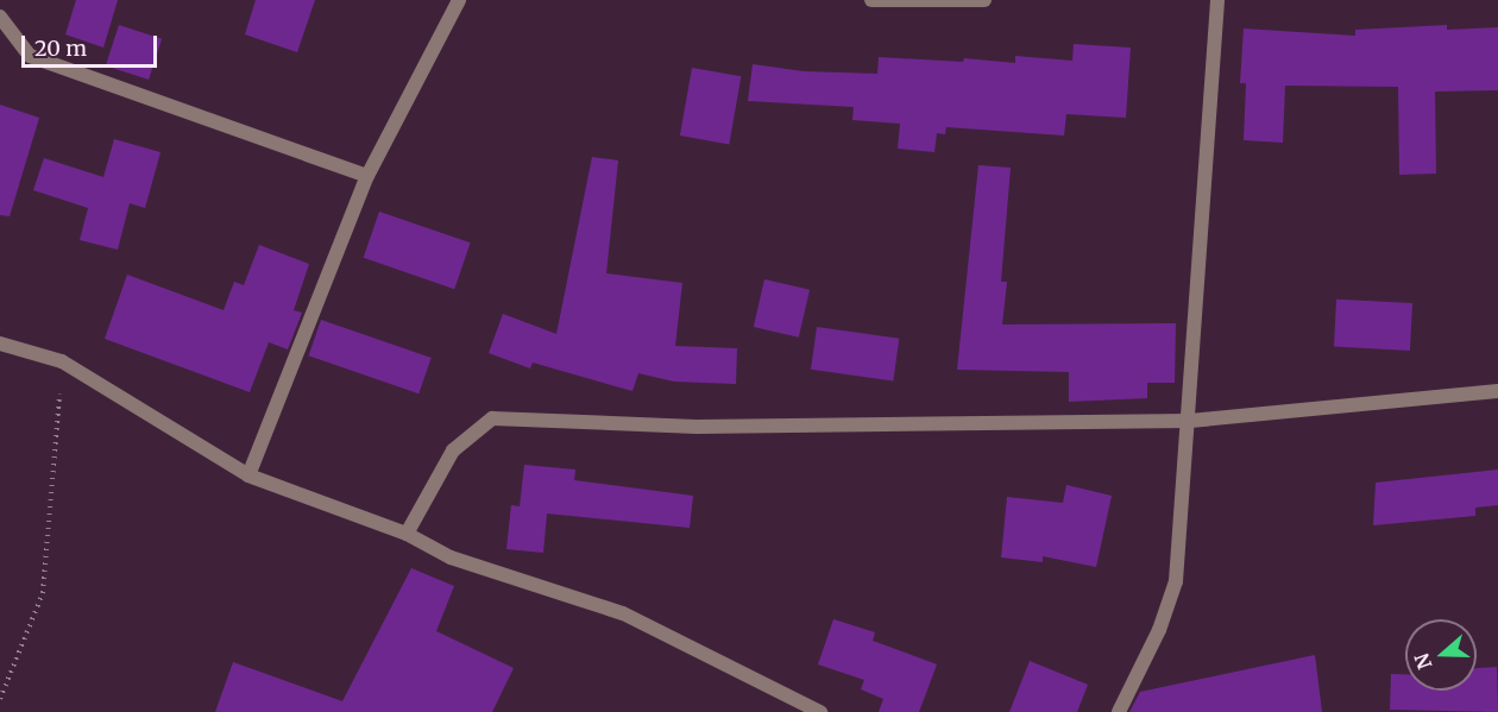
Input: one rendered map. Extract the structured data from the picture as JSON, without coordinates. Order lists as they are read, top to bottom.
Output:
{
  "scale_bar": "20 m",
  "north": "left"
}
